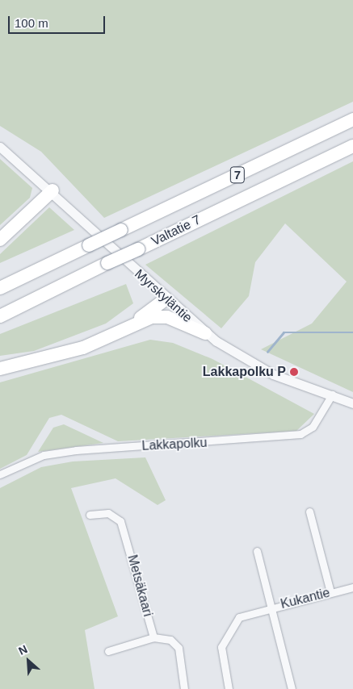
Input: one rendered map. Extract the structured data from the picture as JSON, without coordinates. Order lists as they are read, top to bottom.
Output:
{
  "streets": {
    "highway": ["7", "Valtatie 7"],
    "street": [
      "Myrskyläntie",
      "Lakkapolku",
      "Metsäkaari",
      "Kukantie"
    ]
  },
  "crossings": [
    ["Myrskyläntie", "Lakkapolku"]
  ],
  "places": ["Lakkapolku P"],
  "scale_bar": "100 m",
  "north": "top left"
}
